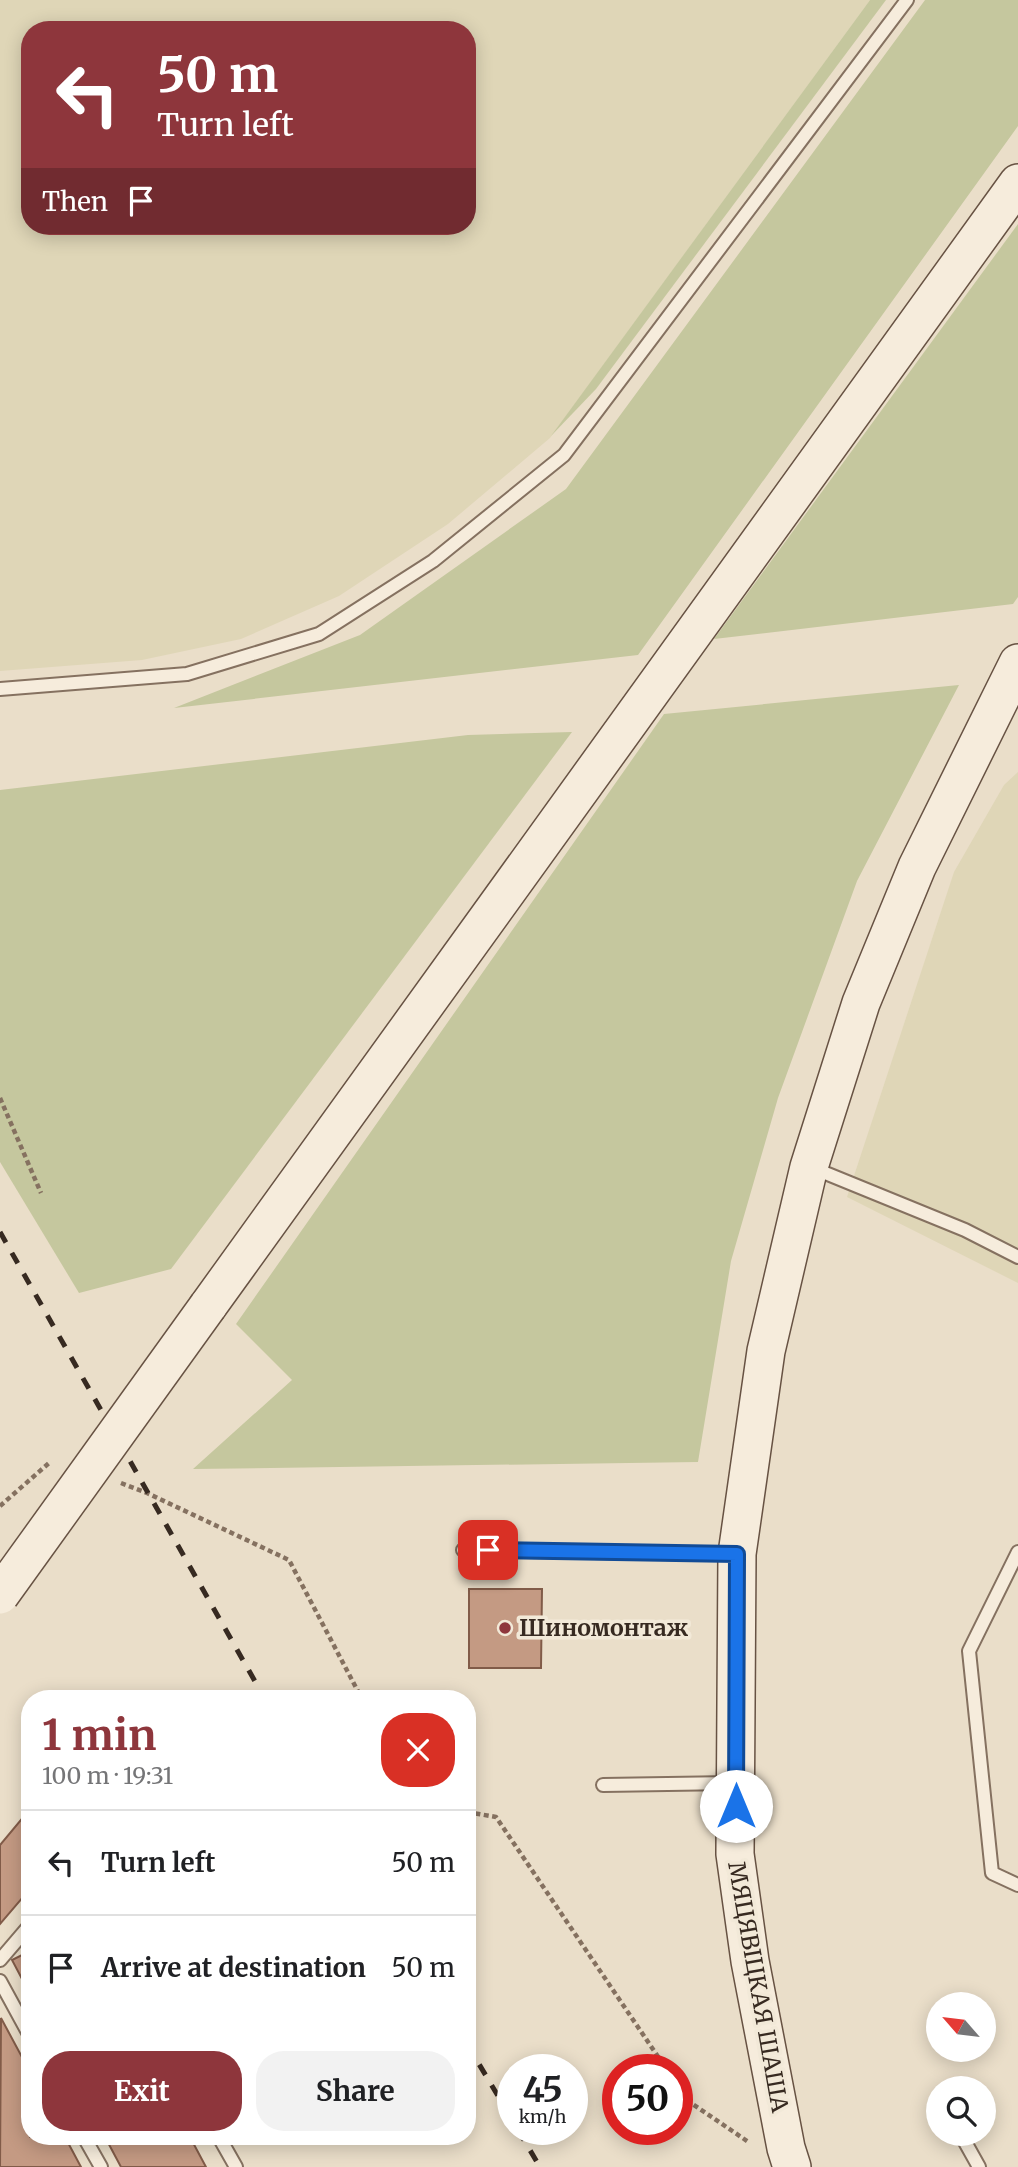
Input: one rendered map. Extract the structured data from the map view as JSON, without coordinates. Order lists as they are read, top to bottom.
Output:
{
  "streets": {
    "main road": ["МЯЦЯВІЦКАЯ ШАША"]
  },
  "places": ["Шиномонтаж"],
  "north": "top left",
  "page": {
    "turn": ["50 m", "Turn left"],
    "then": "Then",
    "heading": ["1 min", "100 m · 19:31"],
    "list": [
      {
        "name": "Turn left",
        "value": "50 m"
      },
      {
        "name": "Arrive at destination",
        "value": "50 m"
      }
    ],
    "buttons": ["Exit", "Share"],
    "speed": "45 km/h",
    "limit": "50"
  }
}
